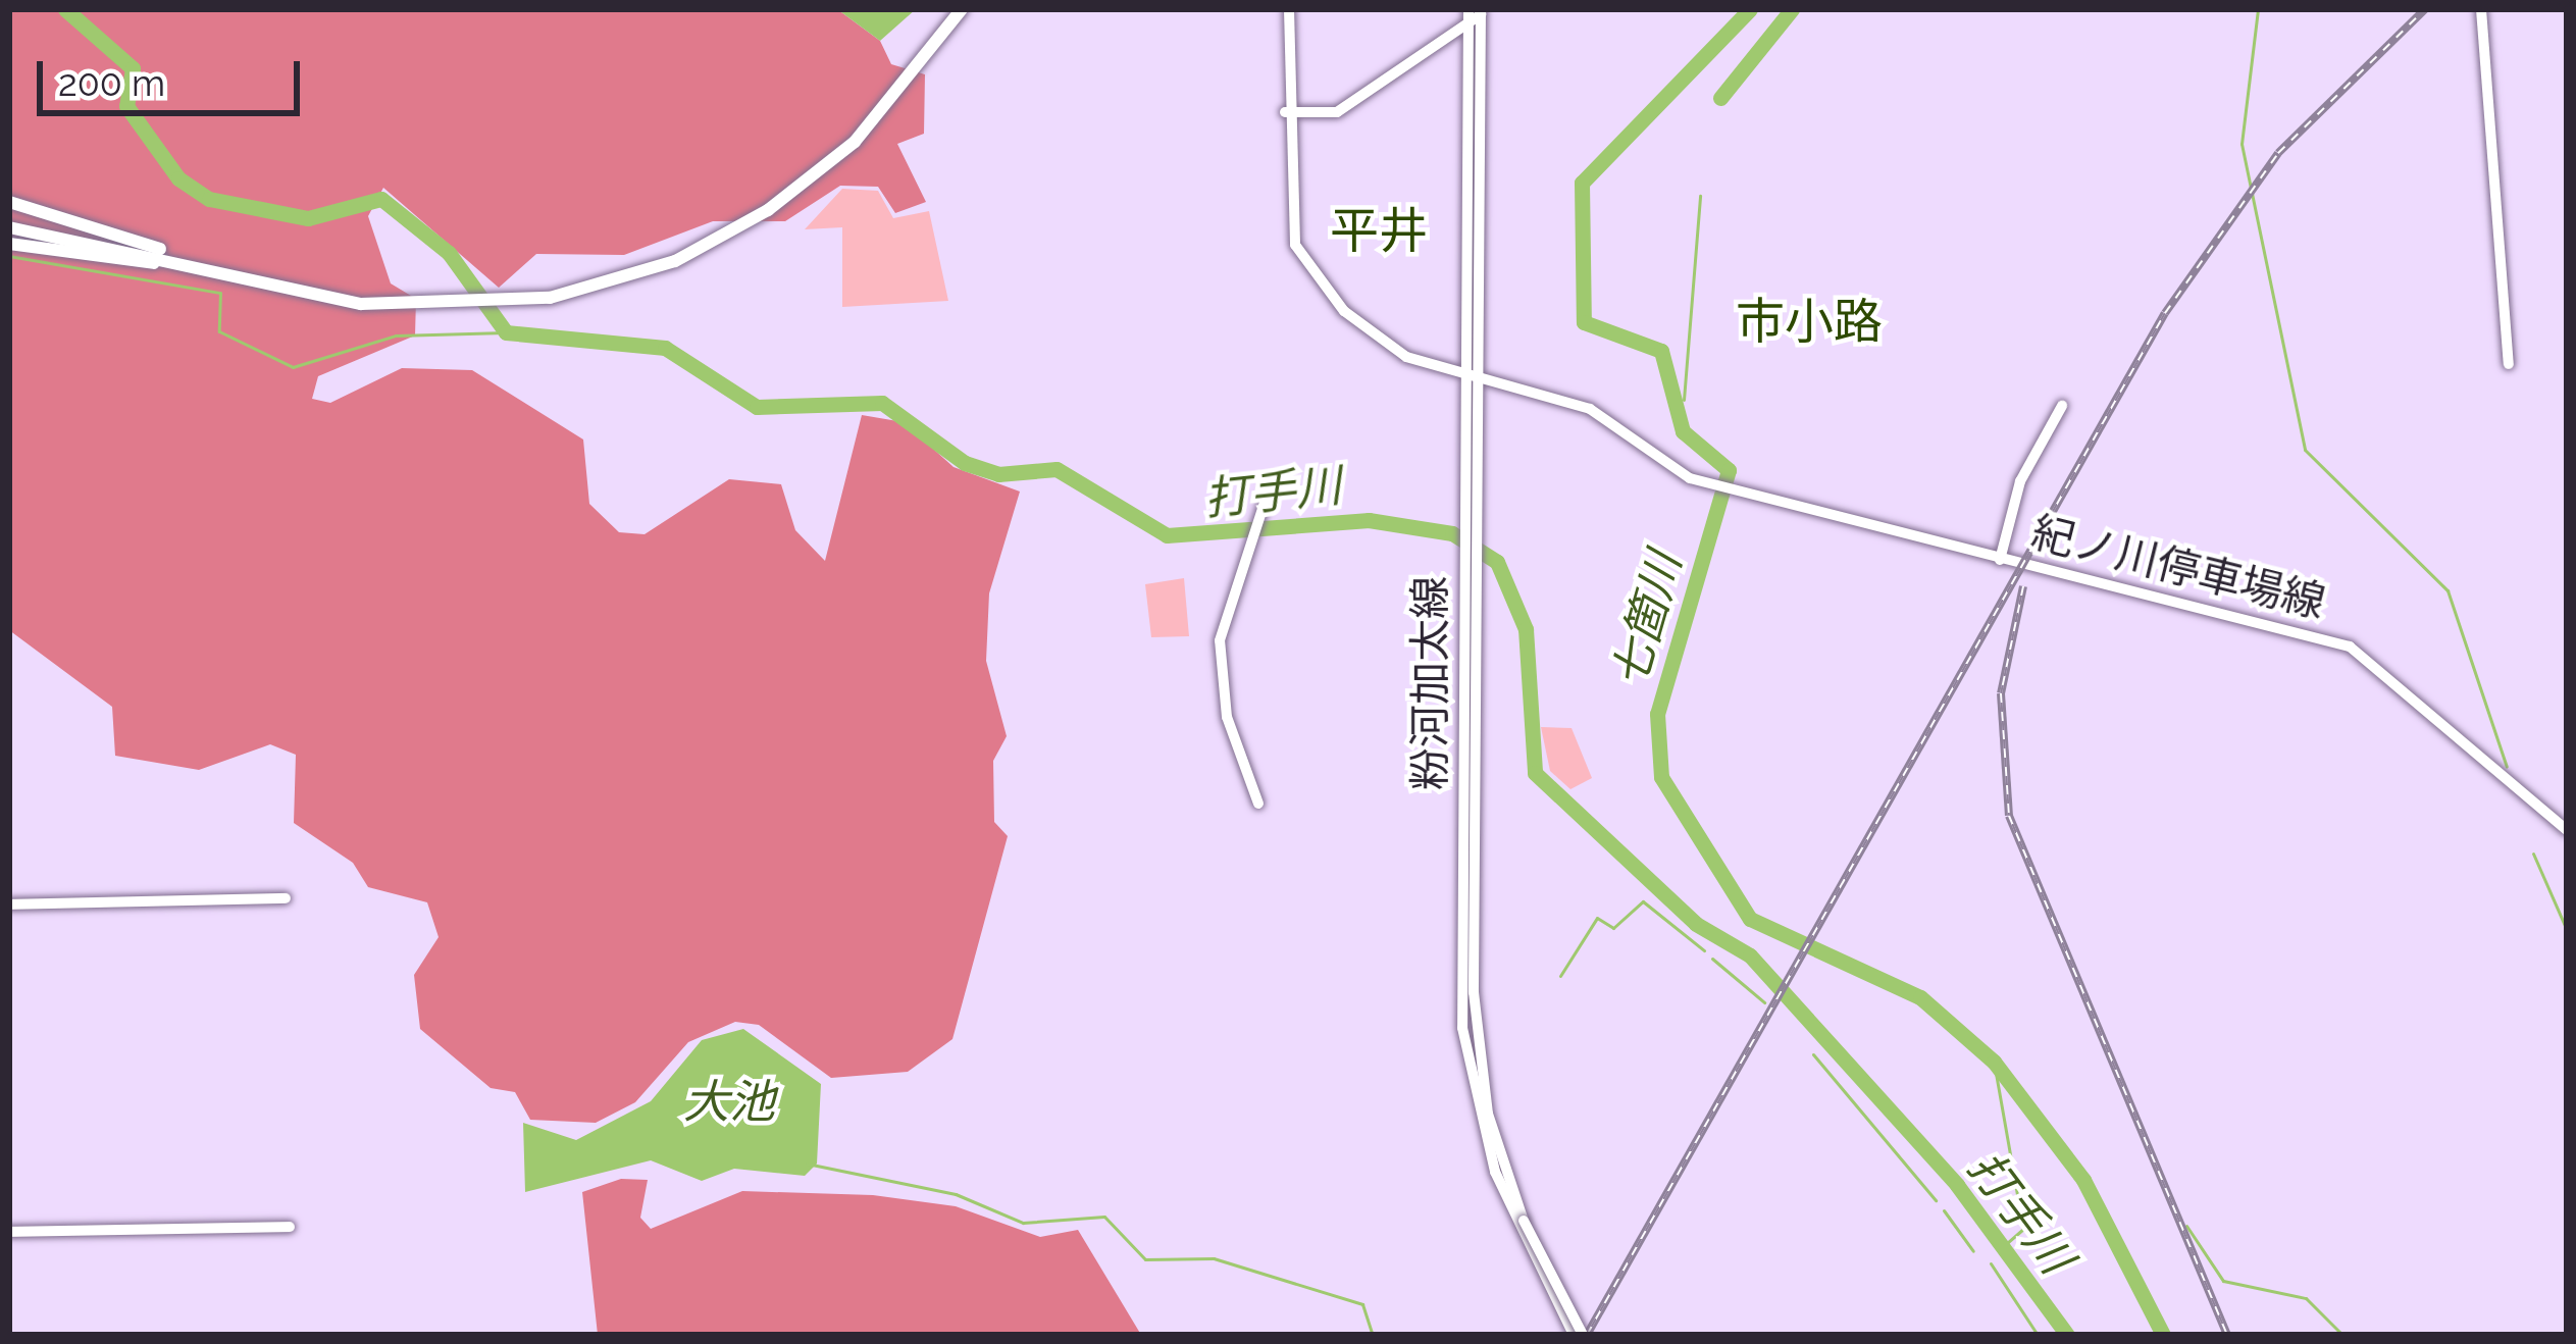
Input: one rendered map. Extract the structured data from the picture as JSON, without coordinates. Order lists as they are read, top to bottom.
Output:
{
  "streets": {
    "main road": ["紀ノ川停車場線", "粉河加太線"]
  },
  "crossings": [
    ["紀ノ川停車場線", "粉河加太線"]
  ],
  "districts": ["平井", "市小路"],
  "water": ["打手川", "七箇川", "大池"],
  "scale_bar": "200 m"
}
